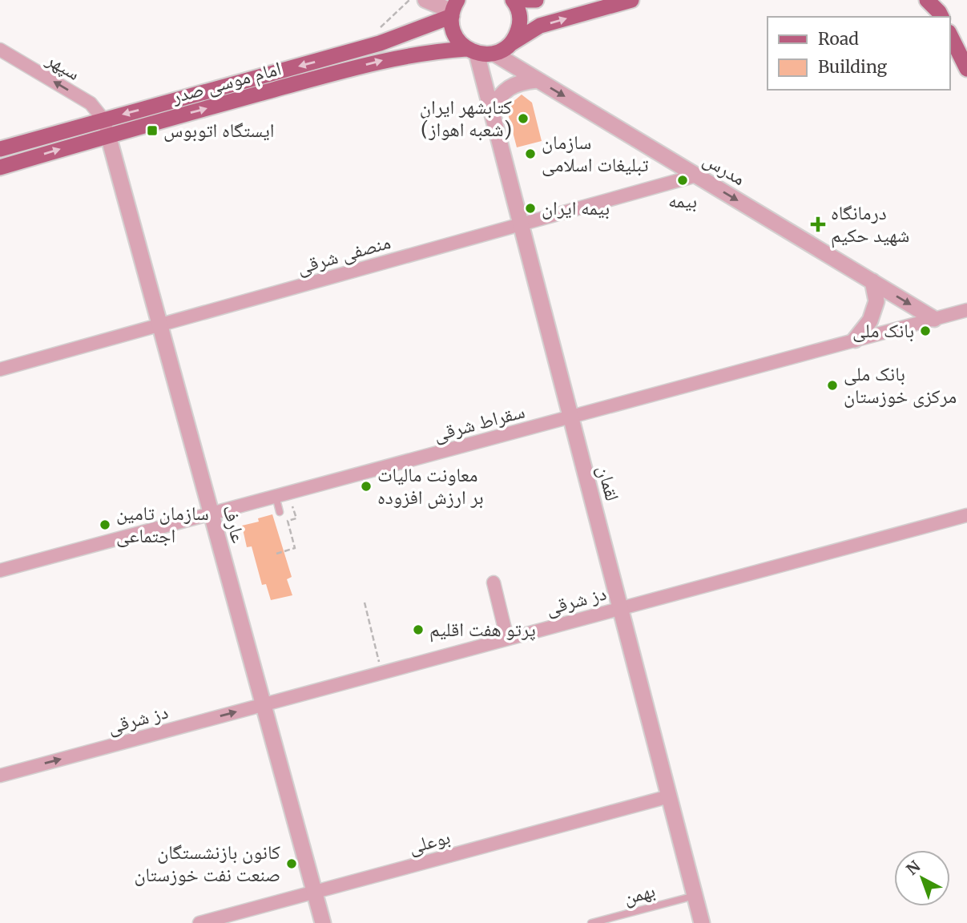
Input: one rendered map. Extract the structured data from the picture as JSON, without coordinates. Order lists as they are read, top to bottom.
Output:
{
  "streets": {
    "main road": ["امام موسی صدر"],
    "street": [
      "سپهر",
      "مدرس",
      "منصفی شرقی",
      "سقراط شرقی",
      "لقمان",
      "عارف",
      "دز شرقی",
      "بوعلی"
    ],
    "lane": ["بهمن"]
  },
  "crossings": [
    ["سپهر", "امام موسی صدر"],
    ["امام موسی صدر", "مدرس"],
    ["امام موسی صدر", "لقمان"],
    ["امام موسی صدر", "عارف"],
    ["مدرس", "منصفی شرقی"],
    ["مدرس", "سقراط شرقی"],
    ["منصفی شرقی", "لقمان"],
    ["منصفی شرقی", "عارف"],
    ["سقراط شرقی", "لقمان"],
    ["سقراط شرقی", "عارف"],
    ["لقمان", "دز شرقی"],
    ["لقمان", "بوعلی"],
    ["لقمان", "بهمن"],
    ["عارف", "دز شرقی"],
    ["عارف", "بوعلی"]
  ],
  "one_way": ["سپهر", "مدرس"],
  "places": {
    "other": [
      "کتابشهر ایران (شعبه اهواز)",
      "سازمان تبلیغات اسلامی",
      "بیمه",
      "بیمه ایران",
      "بانک ملی",
      "بانک ملی مرکزی خوزستان",
      "معاونت مالیات بر ارزش افزوده",
      "سازمان تامین اجتماعی",
      "پرتو هفت اقلیم",
      "کانون بازنشستگان صنعت نفت خوزستان"
    ],
    "transit": ["ایستگاه اتوبوس"],
    "health": ["درمانگاه شهید حکیم"]
  },
  "legend": ["Road", "Building"],
  "north": "top left"
}
